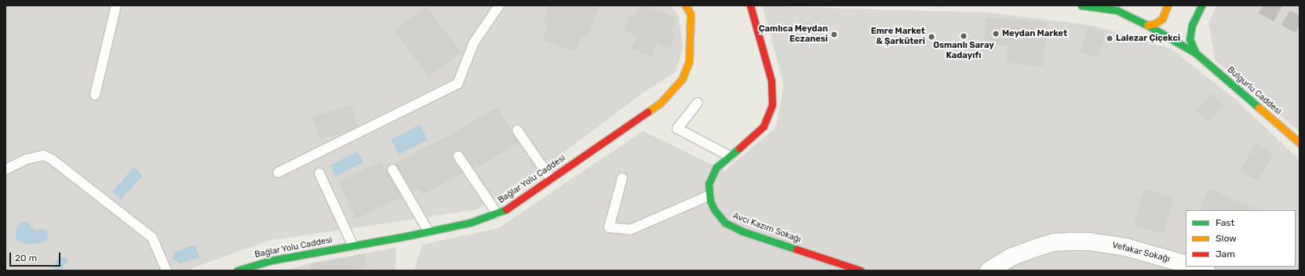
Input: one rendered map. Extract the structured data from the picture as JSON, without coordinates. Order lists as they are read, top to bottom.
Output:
{
  "streets": {
    "street": [
      "Bulgurlu Caddesi",
      "Bağlar Yolu Caddesi",
      "Avcı Kazım Sokağı",
      "Vefakar Sokağı"
    ]
  },
  "places": [
    "Meydan Market",
    "Çamlıca Meydan Eczanesi",
    "Osmanlı Saray Kadayıfı",
    "Emre Market & Şarküteri",
    "Lalezar Çiçekci"
  ],
  "legend": ["Fast", "Slow", "Jam"],
  "scale_bar": "20 m"
}
